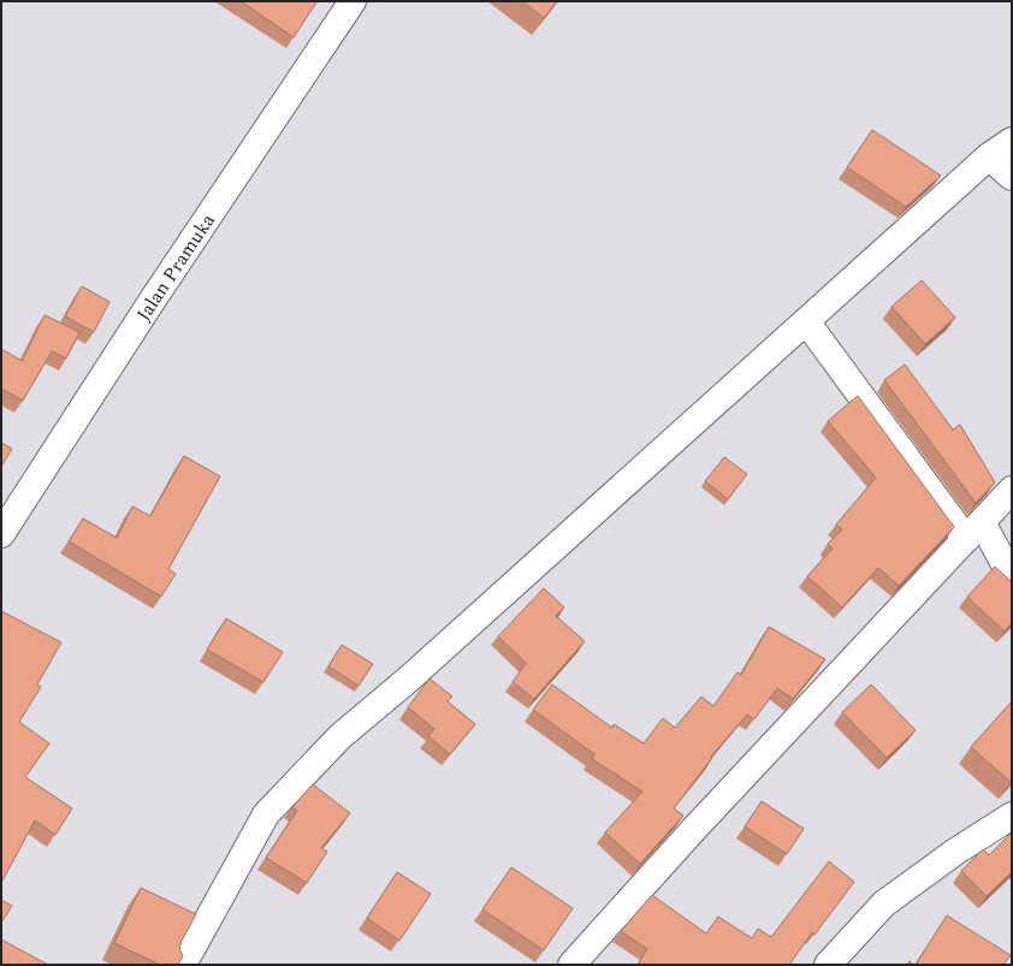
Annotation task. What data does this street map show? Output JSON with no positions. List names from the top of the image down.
{
  "streets": {
    "street": ["Jalan Pramuka"]
  }
}
